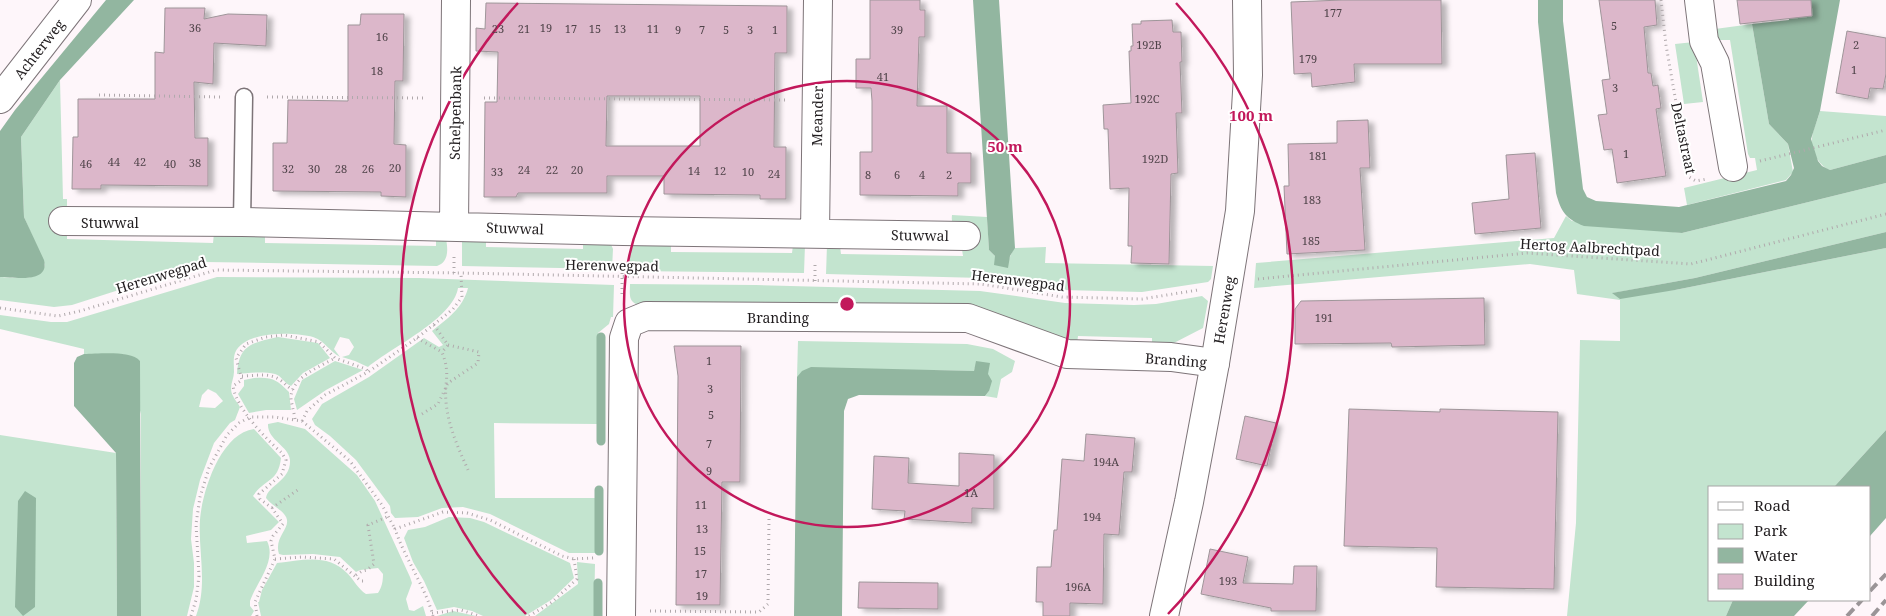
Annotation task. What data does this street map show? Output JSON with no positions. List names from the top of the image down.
{
  "streets": {
    "street": [
      "Achterweg",
      "Schelpenbank",
      "Meander",
      "Stuwwal",
      "Herenweg",
      "Branding"
    ],
    "path": ["Deltastraat", "Hertog Aalbrechtpad", "Herenwegpad"]
  },
  "crossings": [
    ["Schelpenbank", "Stuwwal"],
    ["Meander", "Stuwwal"],
    ["Hertog Aalbrechtpad", "Herenwegpad"],
    ["Hertog Aalbrechtpad", "Herenweg"],
    ["Herenwegpad", "Herenweg"],
    ["Herenweg", "Branding"]
  ],
  "house_numbers": [
    "177",
    "5",
    "36",
    "19",
    "23",
    "21",
    "17",
    "15",
    "13",
    "11",
    "9",
    "7",
    "5",
    "3",
    "1",
    "39",
    "16",
    "192B",
    "2",
    "179",
    "1",
    "18",
    "41",
    "3",
    "192C",
    "1",
    "181",
    "192D",
    "44",
    "42",
    "38",
    "46",
    "40",
    "20",
    "32",
    "30",
    "28",
    "26",
    "24",
    "22",
    "20",
    "14",
    "12",
    "33",
    "10",
    "24",
    "8",
    "6",
    "4",
    "2",
    "183",
    "185",
    "191",
    "1",
    "3",
    "5",
    "7",
    "194A",
    "9",
    "1A",
    "11",
    "194",
    "13",
    "15",
    "17",
    "193",
    "196A",
    "19"
  ],
  "legend": [
    "Road",
    "Park",
    "Water",
    "Building"
  ],
  "rings": ["100 m", "50 m"]
}
